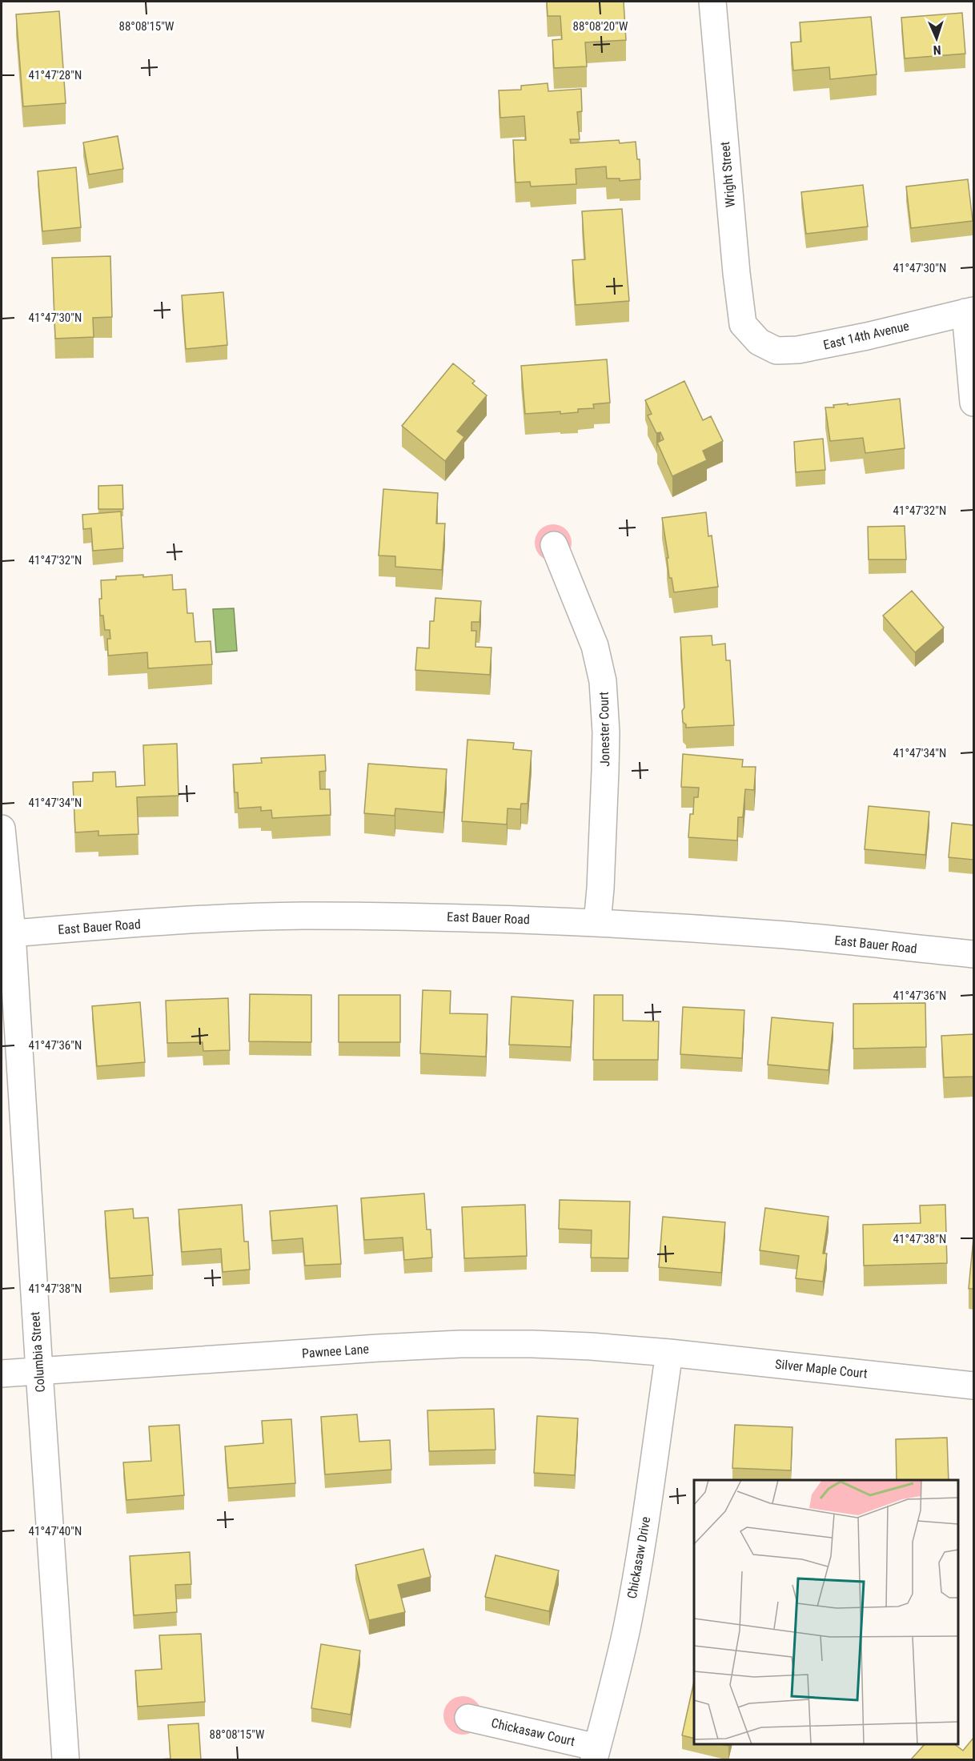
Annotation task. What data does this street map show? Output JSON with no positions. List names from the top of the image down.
{
  "streets": {
    "street": [
      "Wright Street",
      "East 14th Avenue",
      "Jonester Court",
      "East Bauer Road",
      "Pawnee Lane",
      "Columbia Street",
      "Silver Maple Court",
      "Chickasaw Drive",
      "Chickasaw Court"
    ]
  },
  "crossings": [
    ["Wright Street", "East 14th Avenue"],
    ["Jonester Court", "East Bauer Road"],
    ["East Bauer Road", "Columbia Street"],
    ["Pawnee Lane", "Columbia Street"],
    ["Pawnee Lane", "Silver Maple Court"],
    ["Pawnee Lane", "Chickasaw Drive"],
    ["Silver Maple Court", "Chickasaw Drive"],
    ["Chickasaw Drive", "Chickasaw Court"]
  ],
  "north": "bottom",
  "coordinates": [
    "88°08'15\"W",
    "88°08'20\"W",
    "41°47'28\"N",
    "41°47'30\"N",
    "41°47'32\"N",
    "41°47'34\"N",
    "41°47'36\"N",
    "41°47'38\"N",
    "41°47'40\"N"
  ]
}
